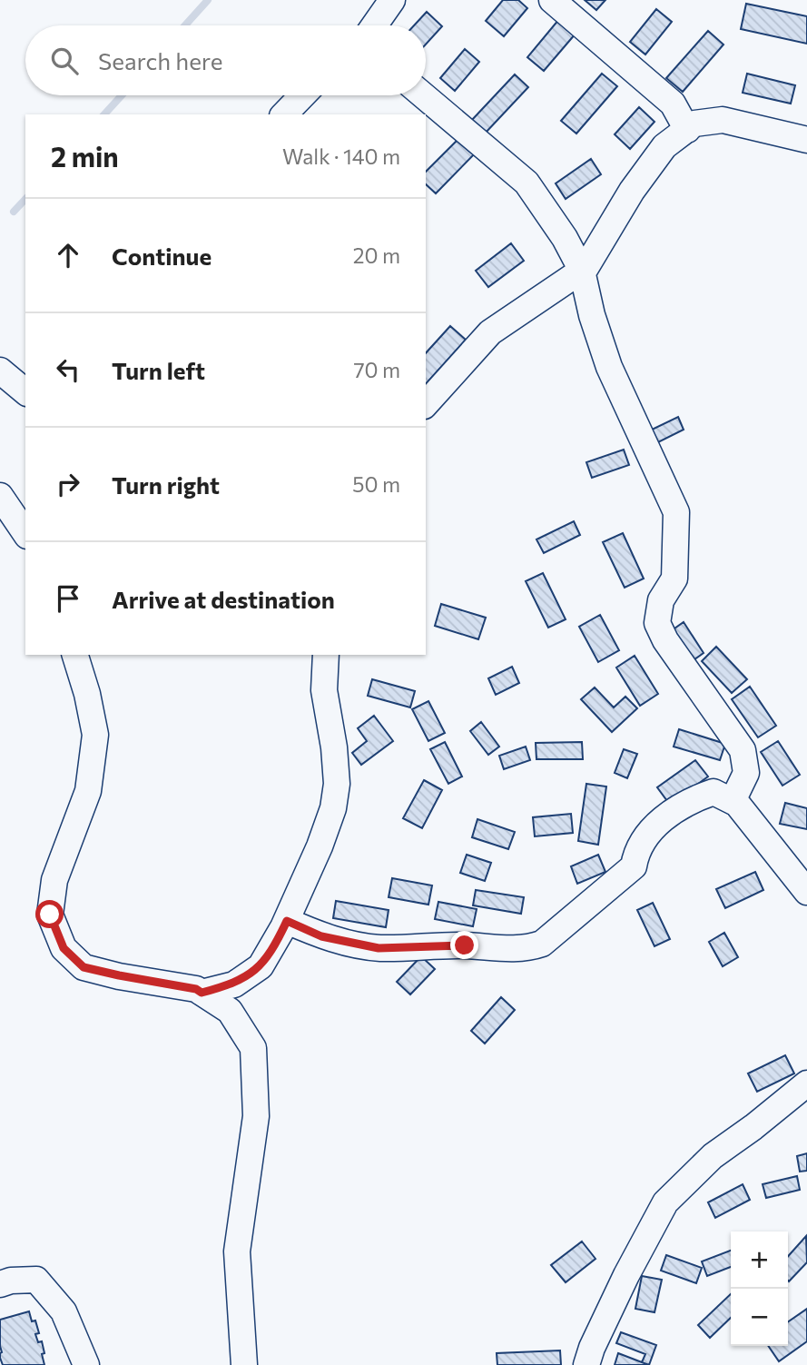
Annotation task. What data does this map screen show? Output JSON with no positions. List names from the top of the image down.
{
  "page": {
    "search": "Search here",
    "heading": ["2 min", "Walk · 140 m"],
    "list": [
      ["Continue", "20 m"],
      ["Turn left", "70 m"],
      ["Turn right", "50 m"],
      "Arrive at destination"
    ],
    "map_buttons": ["+", "−"]
  }
}
